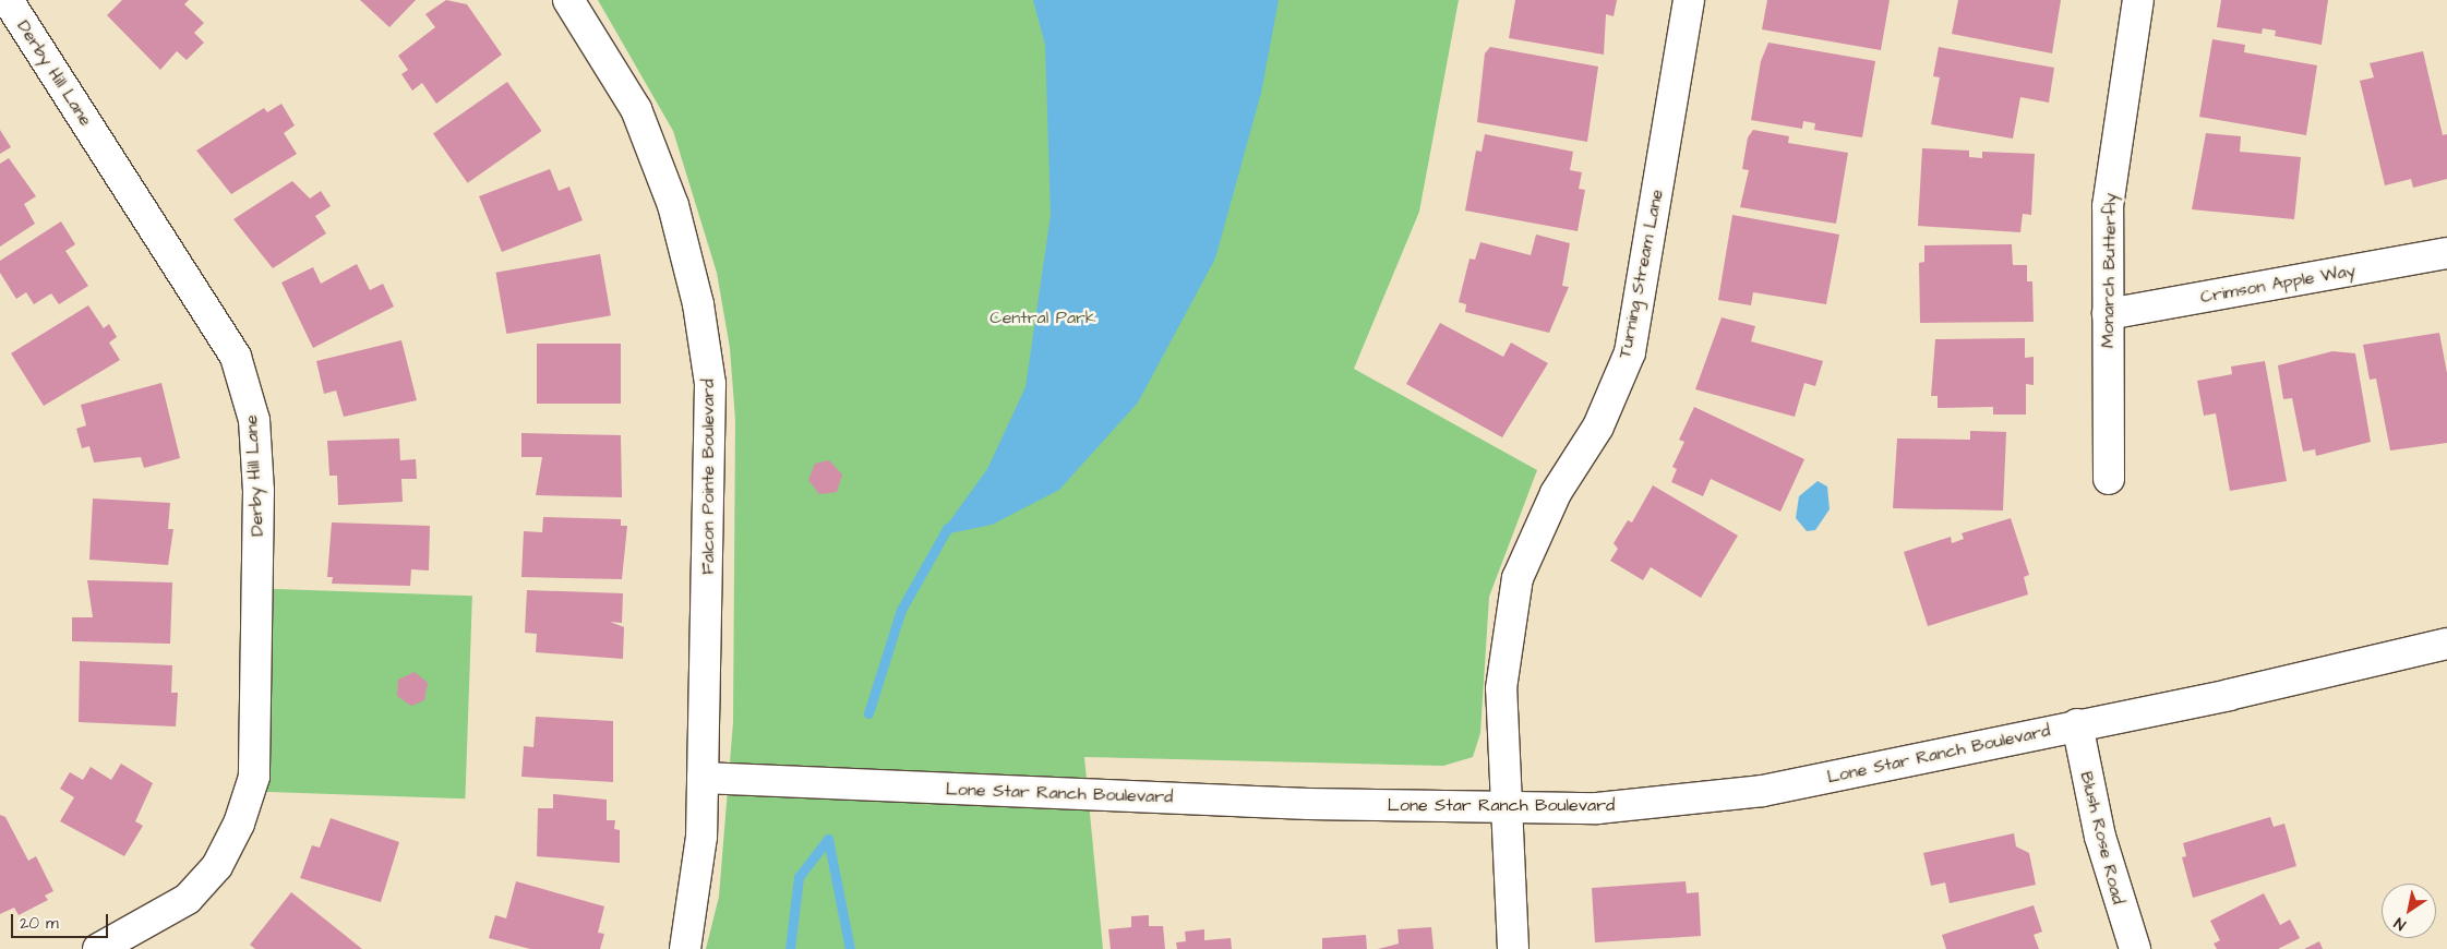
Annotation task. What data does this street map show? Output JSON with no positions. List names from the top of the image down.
{
  "streets": {
    "street": [
      "Derby Hill Lane",
      "Monarch Butterfly",
      "Turning Stream Lane",
      "Crimson Apple Way",
      "Falcon Pointe Boulevard",
      "Lone Star Ranch Boulevard",
      "Blush Rose Road"
    ]
  },
  "crossings": [
    ["Monarch Butterfly", "Crimson Apple Way"],
    ["Turning Stream Lane", "Lone Star Ranch Boulevard"],
    ["Falcon Pointe Boulevard", "Lone Star Ranch Boulevard"],
    ["Lone Star Ranch Boulevard", "Blush Rose Road"]
  ],
  "parks": ["Central Park"],
  "scale_bar": "20 m",
  "north": "bottom left"
}
